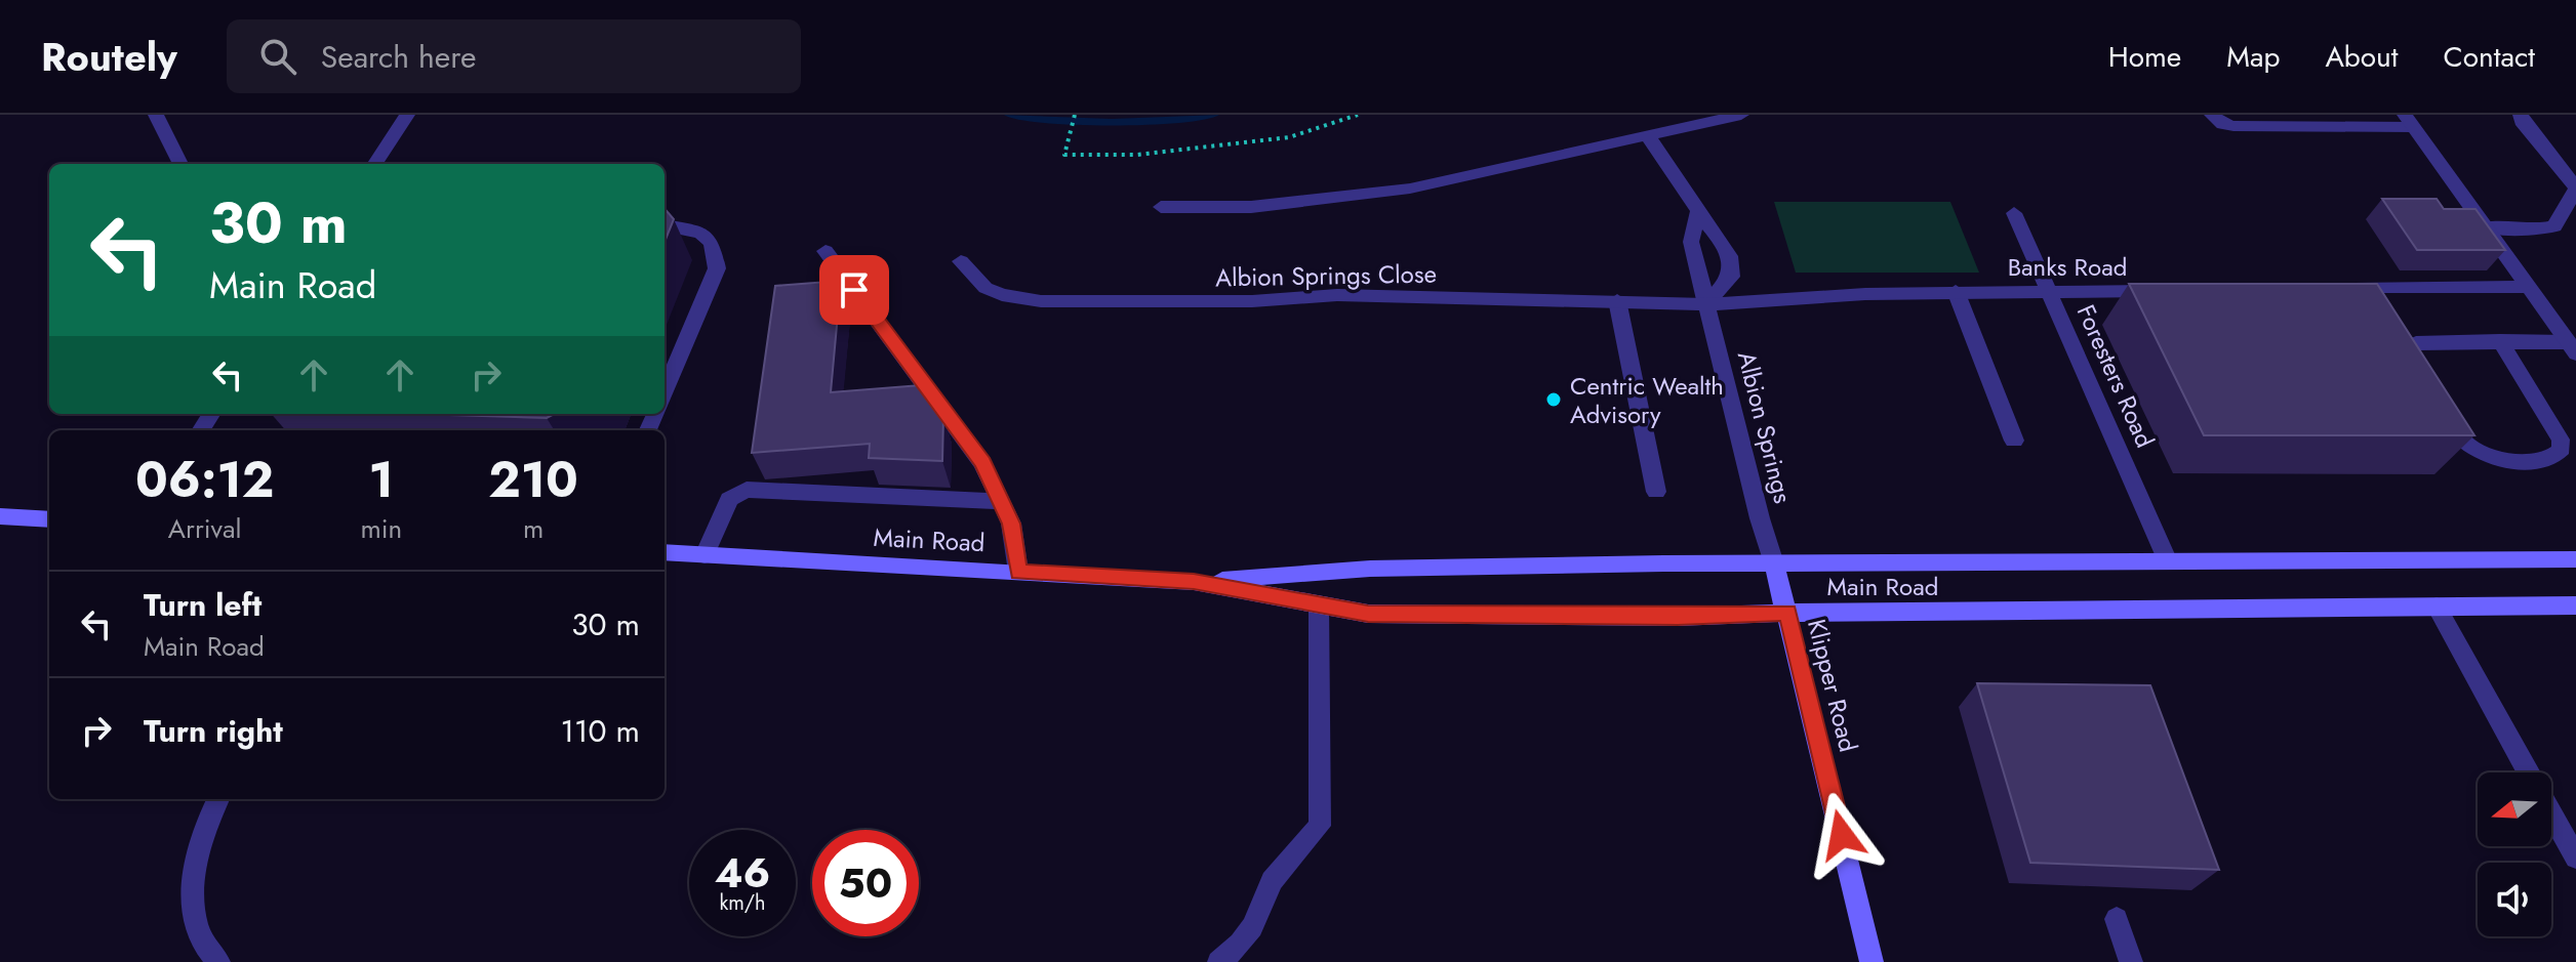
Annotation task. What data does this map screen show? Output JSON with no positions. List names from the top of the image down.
{
  "streets": {
    "main road": ["Main Road", "Klipper Road"],
    "street": [
      "Banks Road",
      "Albion Springs Close",
      "Foresters Road",
      "Albion Springs"
    ]
  },
  "crossings": [
    ["Banks Road", "Albion Springs Close"],
    ["Banks Road", "Foresters Road"],
    ["Banks Road", "Albion Springs"],
    ["Albion Springs Close", "Albion Springs"],
    ["Foresters Road", "Main Road"],
    ["Albion Springs", "Main Road"],
    ["Albion Springs", "Klipper Road"],
    ["Main Road", "Klipper Road"]
  ],
  "places": ["Centric Wealth Advisory"],
  "north": "left",
  "page": {
    "header": "Routely",
    "search": "Search here",
    "nav": [
      "Home",
      "Map",
      "About",
      "Contact"
    ],
    "turn": ["30 m", "Main Road"],
    "eta": [
      "06:12",
      "Arrival",
      "1",
      "min",
      "210",
      "m"
    ],
    "list": [
      {
        "name": "Turn left",
        "note": "Main Road",
        "value": "30 m"
      },
      {
        "name": "Turn right",
        "value": "110 m"
      }
    ],
    "speed": "46 km/h",
    "limit": "50"
  }
}
